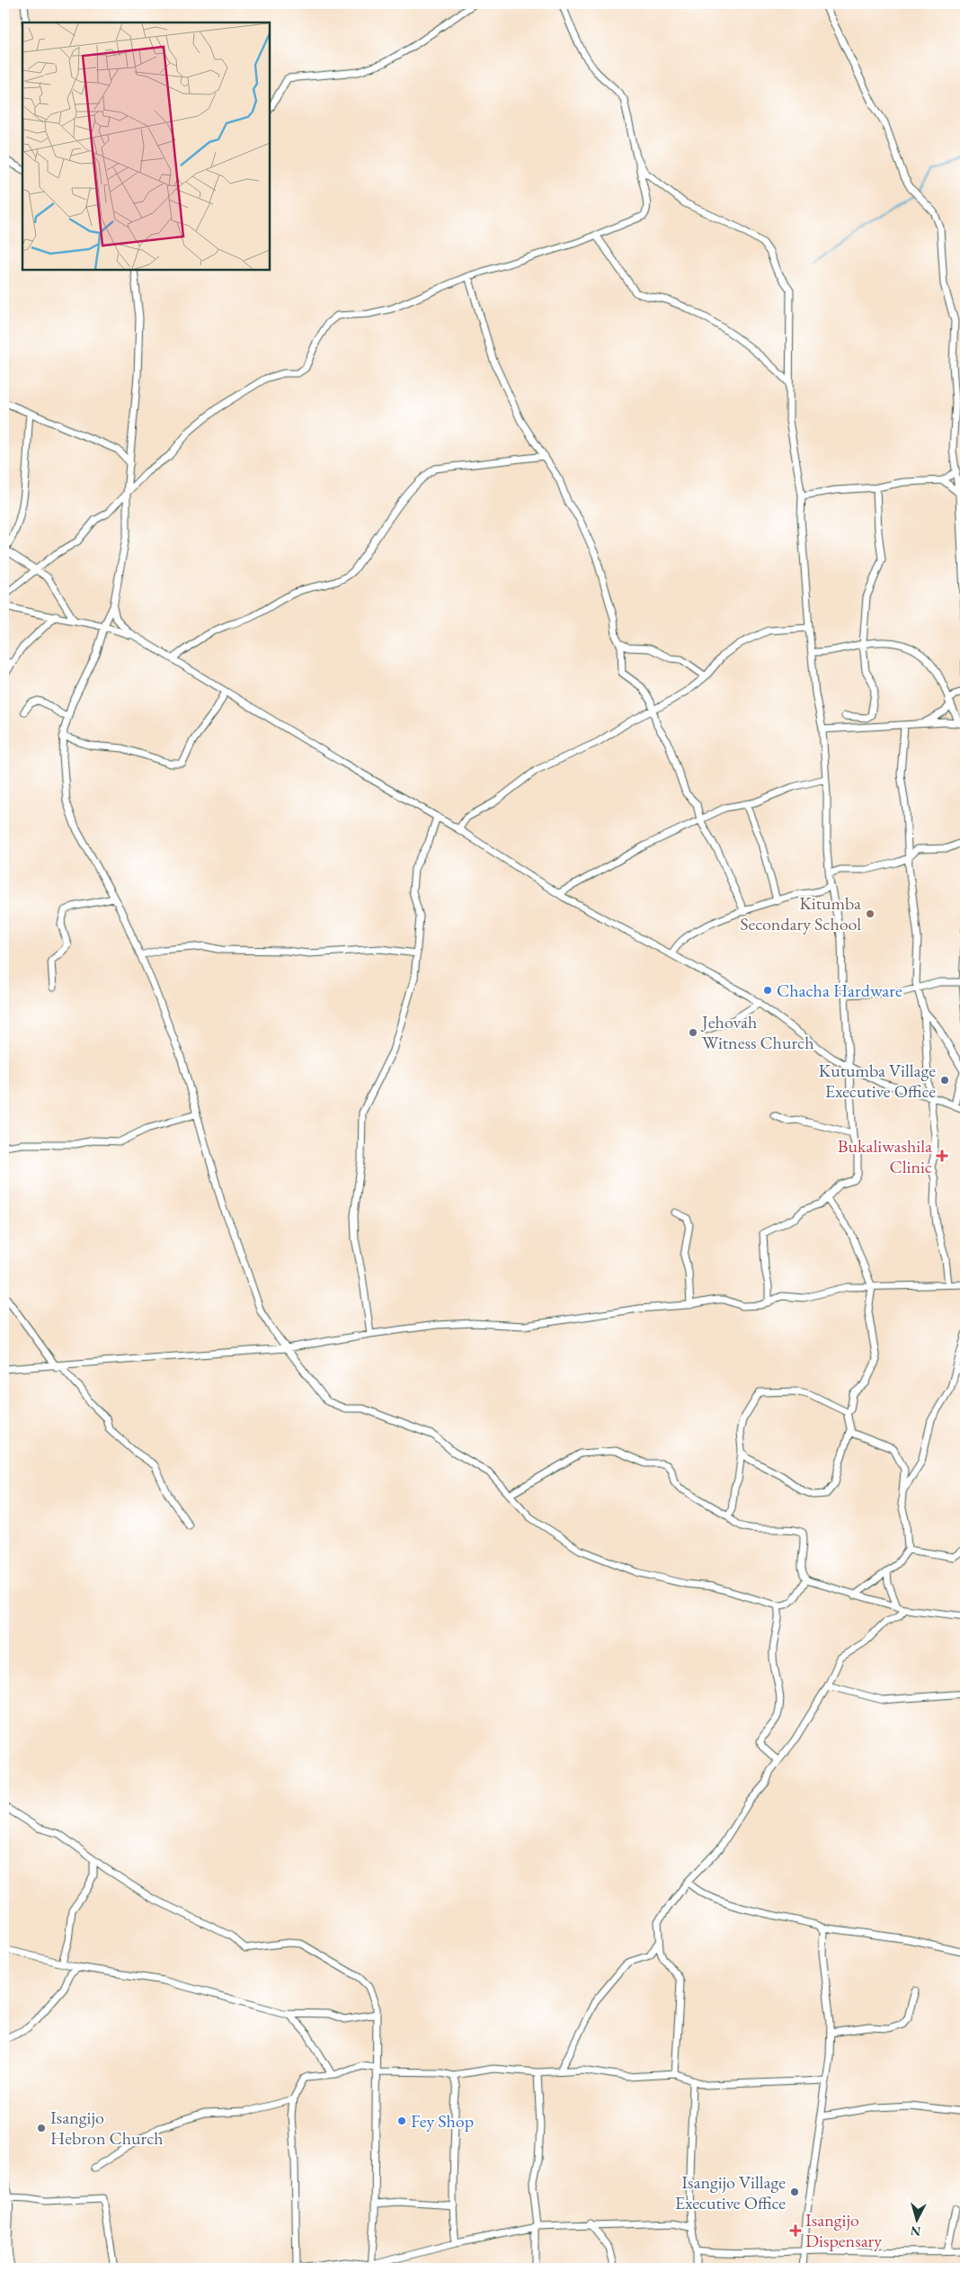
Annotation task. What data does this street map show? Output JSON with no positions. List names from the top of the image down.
{
  "places": {
    "other": [
      "Kitumba Secondary School",
      "Chacha Hardware",
      "Jehovah Witness Church",
      "Kutumba Village Executive Office",
      "Fey Shop",
      "Isangijo Hebron Church",
      "Isangijo Village Executive Office"
    ],
    "health": ["Bukaliwashila Clinic", "Isangijo Dispensary"]
  },
  "north": "bottom"
}
